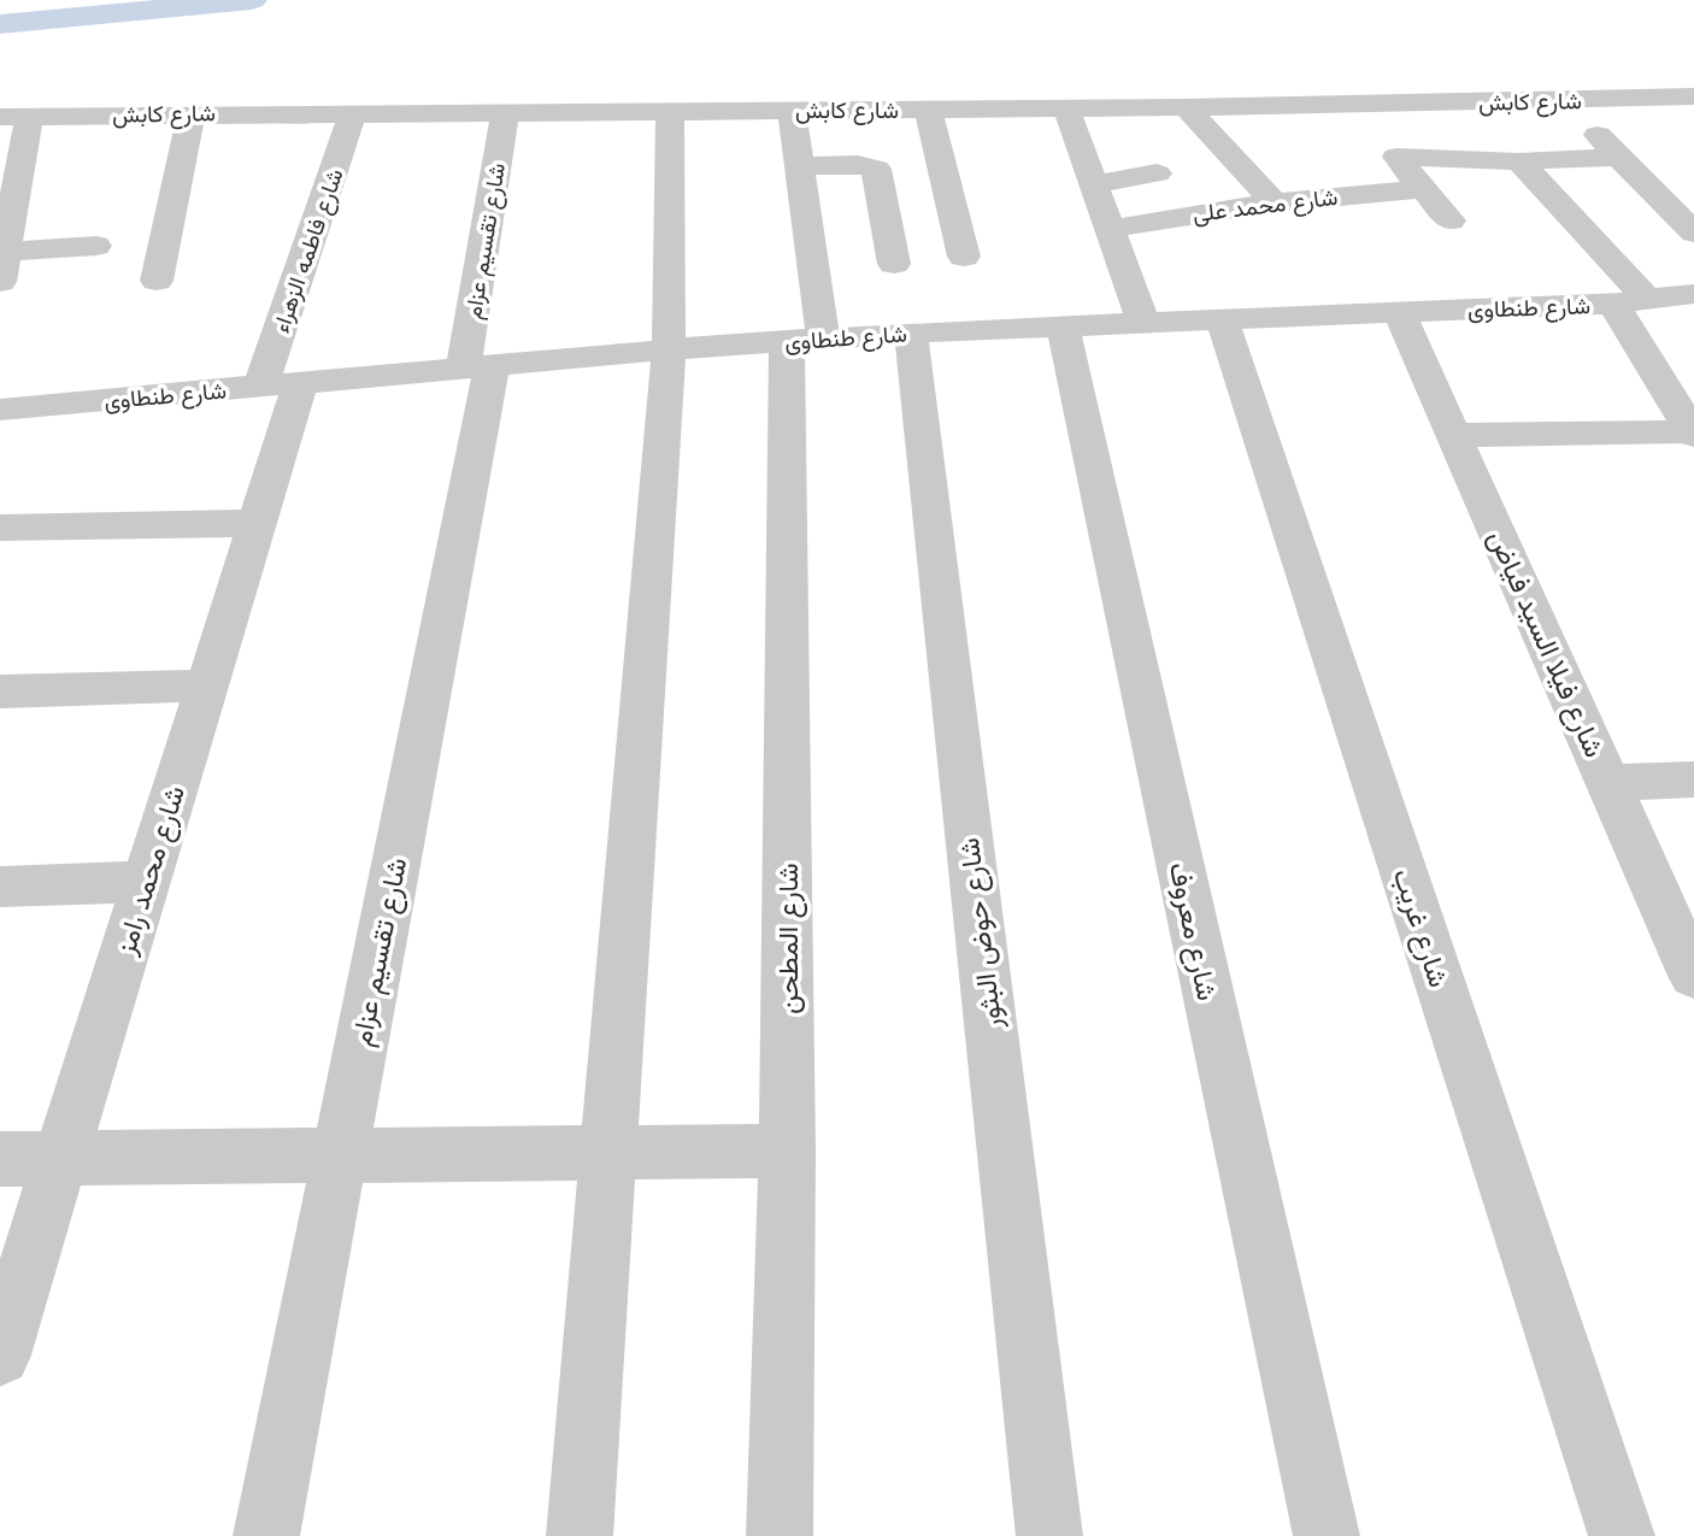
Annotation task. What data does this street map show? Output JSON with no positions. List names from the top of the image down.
{
  "streets": {
    "street": [
      "شارع كابش",
      "شارع محمد على",
      "شارع تقسيم عزام",
      "شارع فاطمه الزهراء",
      "شارع طنطاوى",
      "شارع فيلا السيد فياض",
      "شارع محمد رامز",
      "شارع غريب",
      "شارع معروف",
      "شارع حوض البثور",
      "شارع المطحن"
    ]
  },
  "crossings": [
    ["شارع كابش", "شارع تقسيم عزام"],
    ["شارع كابش", "شارع فاطمه الزهراء"],
    ["شارع كابش", "شارع المطحن"],
    ["شارع تقسيم عزام", "شارع طنطاوى"],
    ["شارع فاطمه الزهراء", "شارع طنطاوى"],
    ["شارع فاطمه الزهراء", "شارع محمد رامز"],
    ["شارع طنطاوى", "شارع فيلا السيد فياض"],
    ["شارع طنطاوى", "شارع محمد رامز"],
    ["شارع طنطاوى", "شارع غريب"],
    ["شارع طنطاوى", "شارع معروف"],
    ["شارع طنطاوى", "شارع حوض البثور"],
    ["شارع طنطاوى", "شارع المطحن"]
  ]
}
